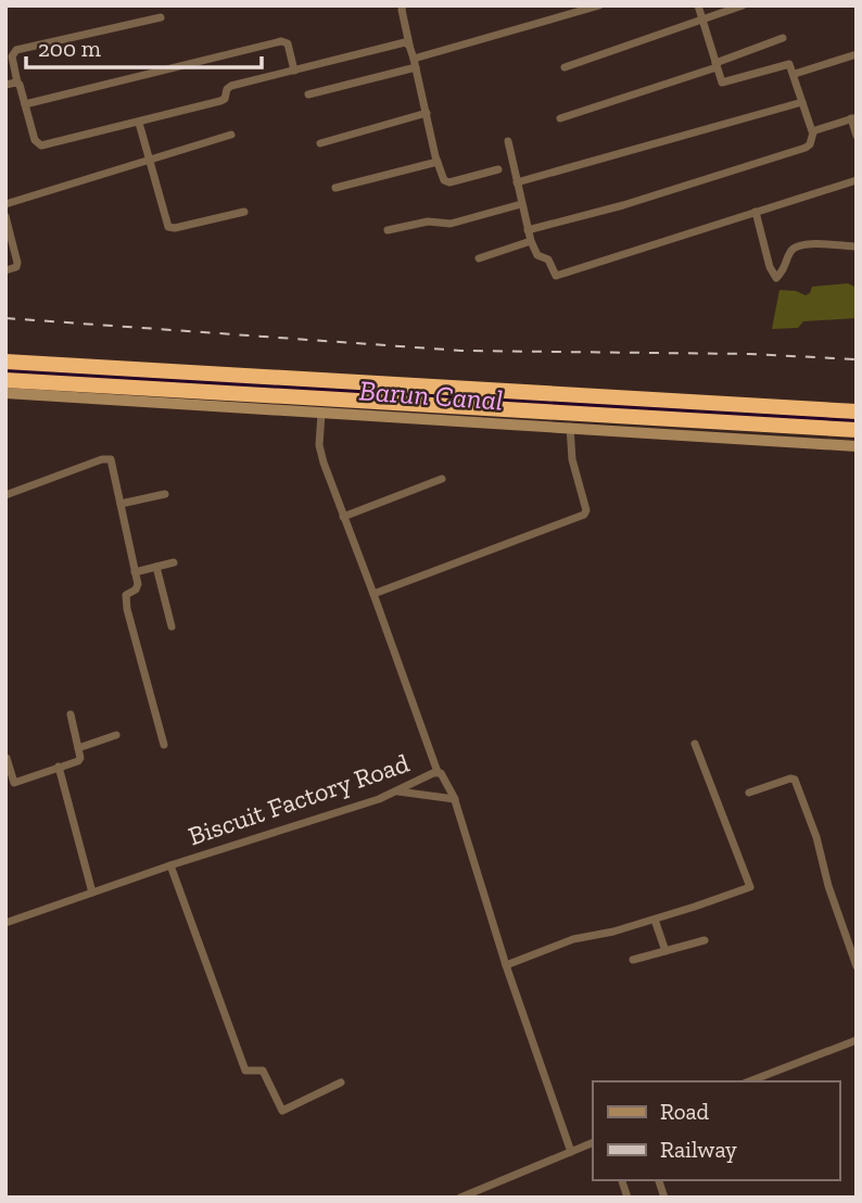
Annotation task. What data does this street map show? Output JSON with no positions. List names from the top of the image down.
{
  "streets": {
    "street": ["Biscuit Factory Road"]
  },
  "water": ["Barun Canal"],
  "legend": ["Road", "Railway"],
  "scale_bar": "200 m"
}
